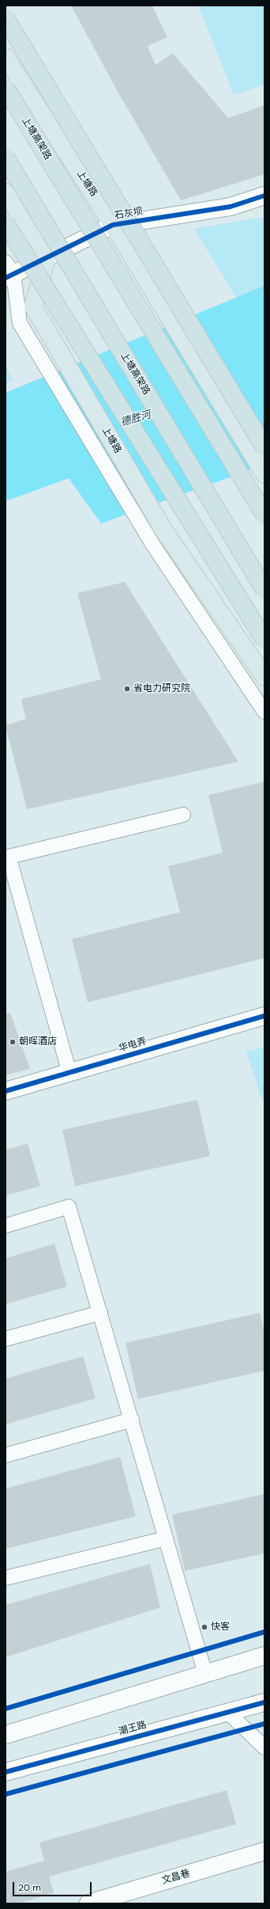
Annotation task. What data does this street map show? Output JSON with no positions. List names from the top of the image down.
{
  "streets": {
    "highway": ["上塘高架路"],
    "main road": ["上塘路"],
    "street": [
      "石灰坝",
      "华电弄",
      "潮王路",
      "文昌巷"
    ]
  },
  "crossings": [
    ["上塘路", "石灰坝"]
  ],
  "water": ["德胜河"],
  "places": ["省电力研究院", "朝晖酒店", "快客"],
  "scale_bar": "20 m"
}
